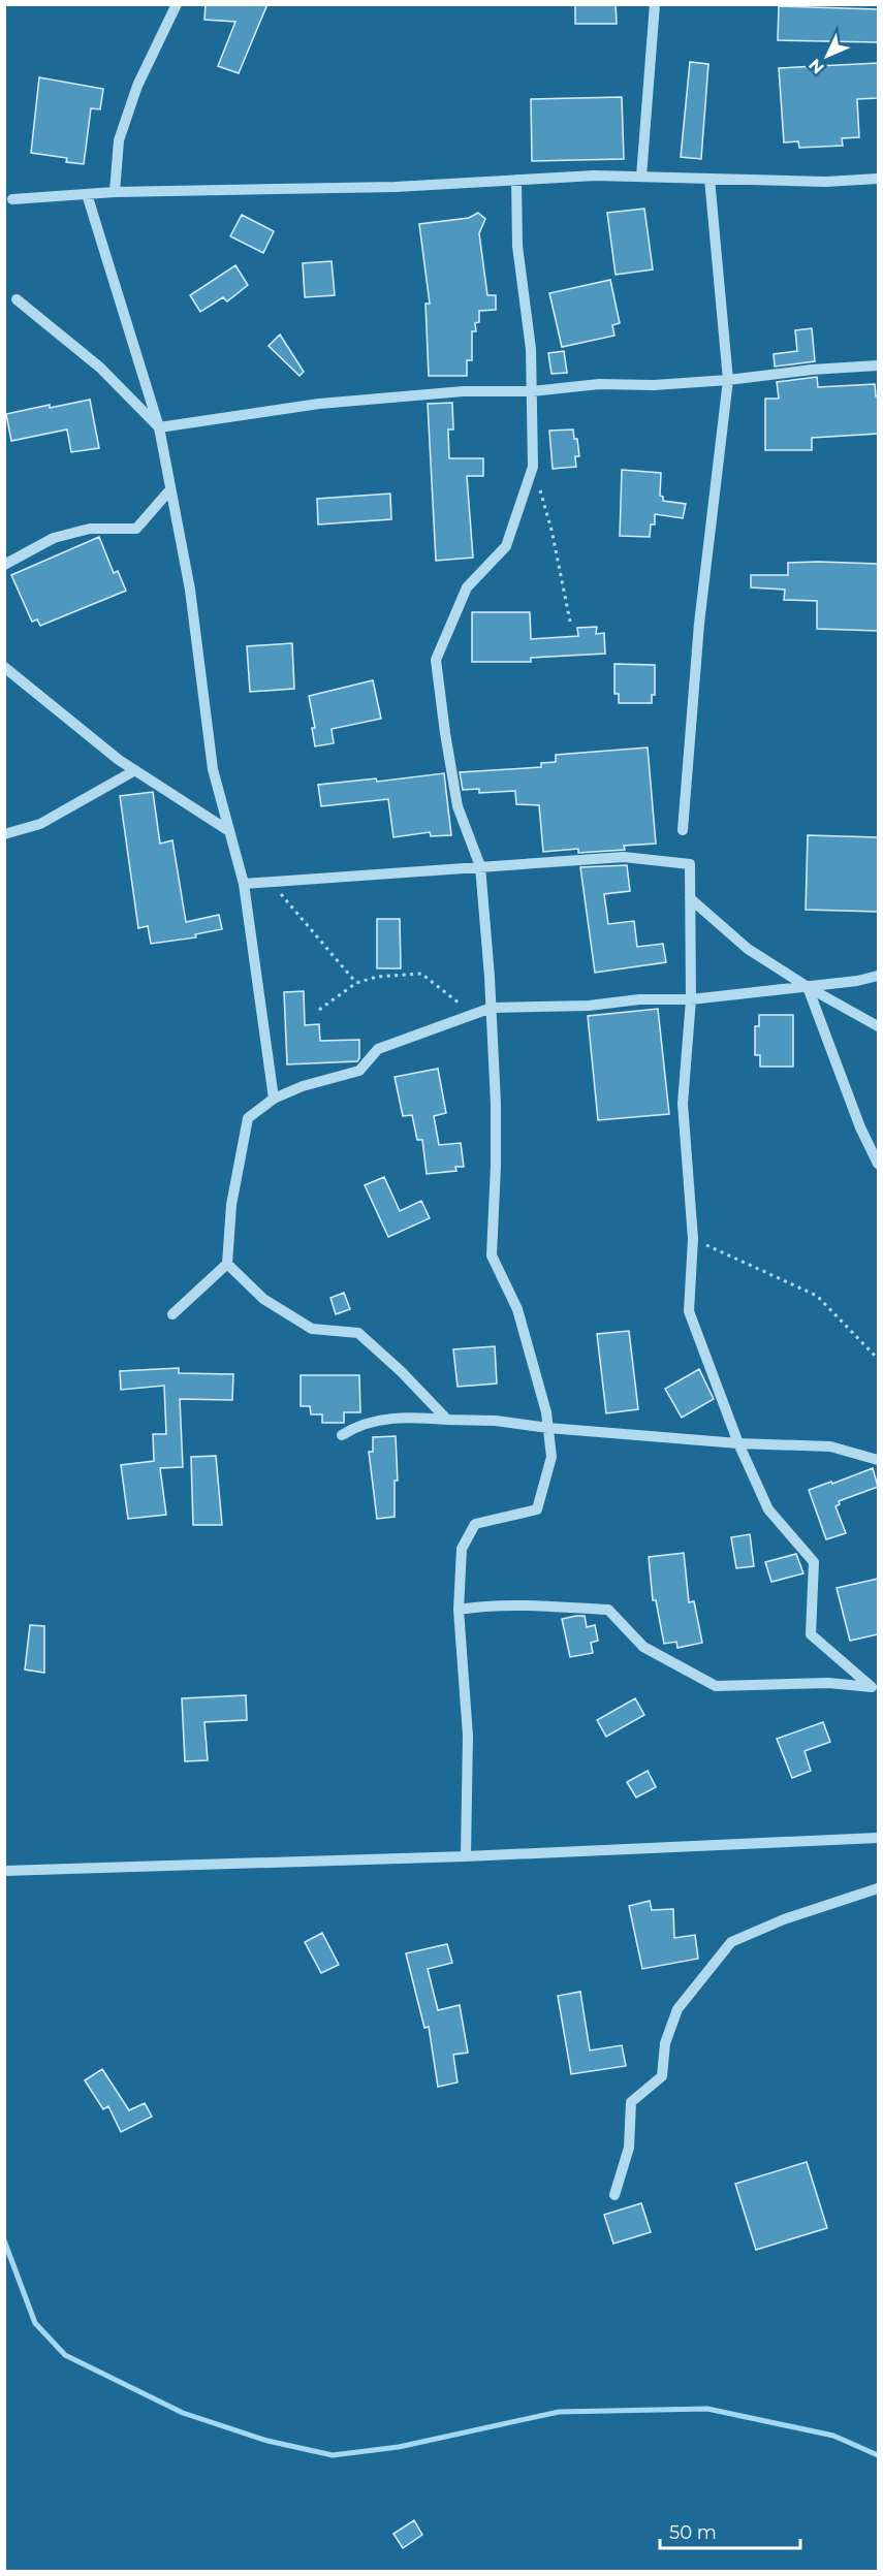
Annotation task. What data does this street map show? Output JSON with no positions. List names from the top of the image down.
{
  "scale_bar": "50 m",
  "north": "bottom left"
}
